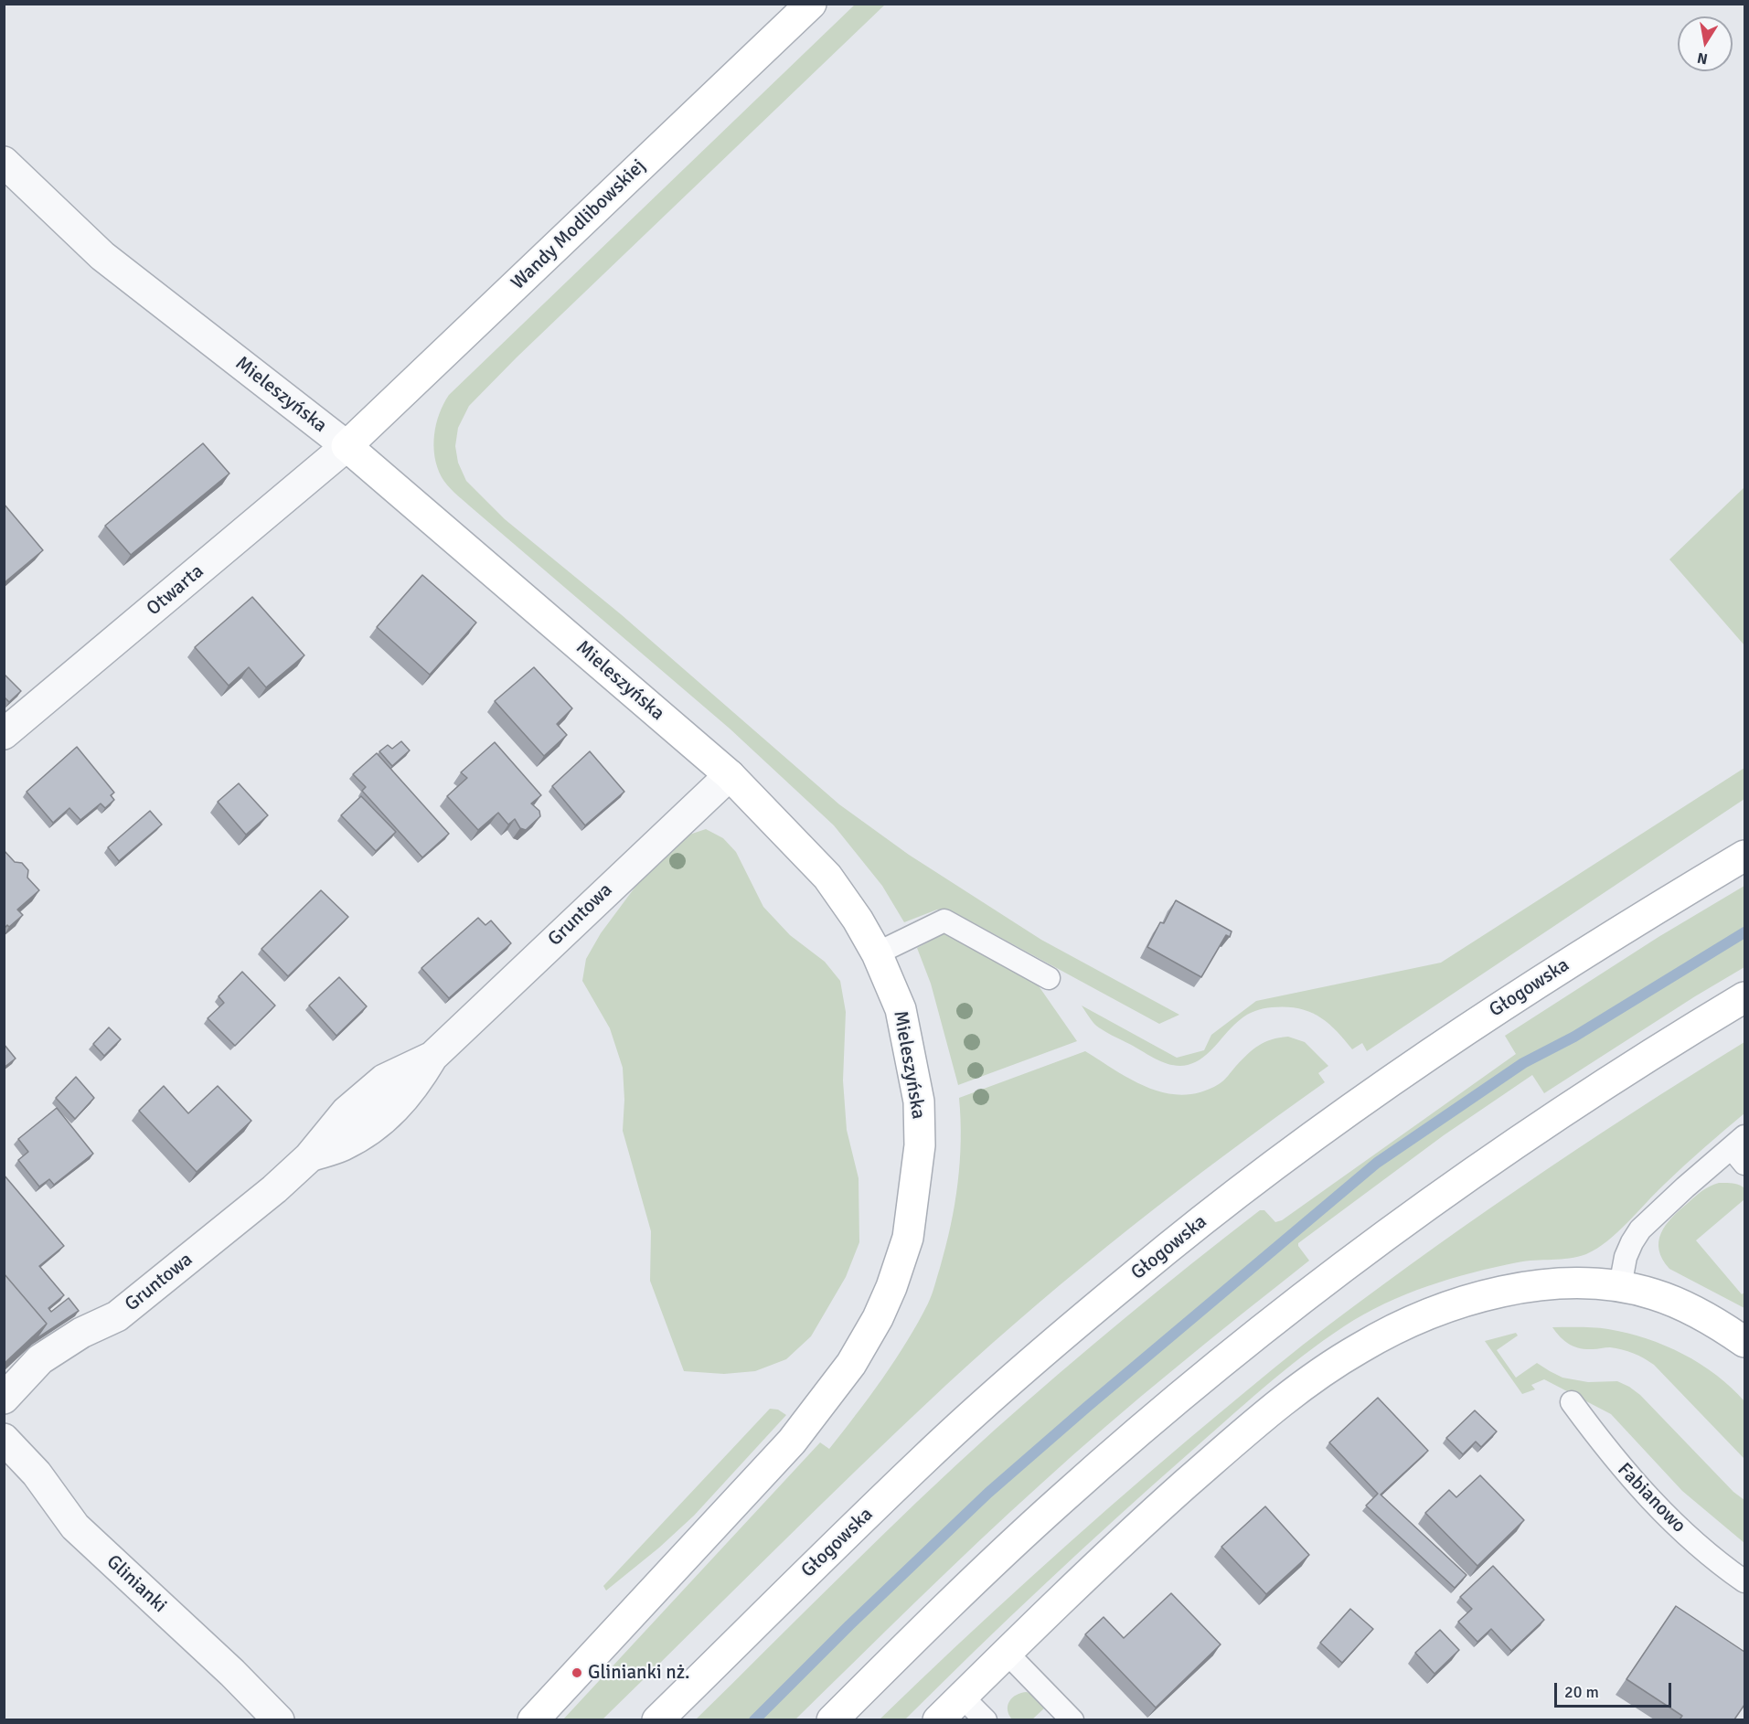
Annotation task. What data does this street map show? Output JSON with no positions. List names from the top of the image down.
{
  "streets": {
    "street": [
      "Wandy Modlibowskiej",
      "Mieleszyńska",
      "Otwarta",
      "Gruntowa",
      "Głogowska",
      "Glinianki"
    ],
    "lane": ["Fabianowo"]
  },
  "crossings": [
    ["Wandy Modlibowskiej", "Mieleszyńska"],
    ["Wandy Modlibowskiej", "Otwarta"],
    ["Mieleszyńska", "Otwarta"],
    ["Mieleszyńska", "Gruntowa"]
  ],
  "places": ["Glinianki nż."],
  "scale_bar": "20 m",
  "north": "bottom"
}
